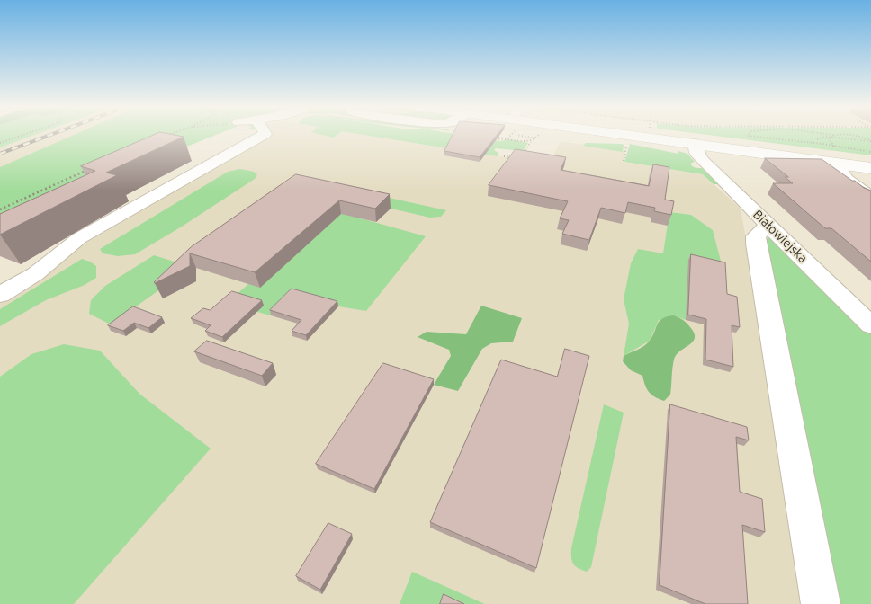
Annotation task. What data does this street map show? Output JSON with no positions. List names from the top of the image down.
{
  "streets": {
    "street": ["Białowiejska"]
  }
}
